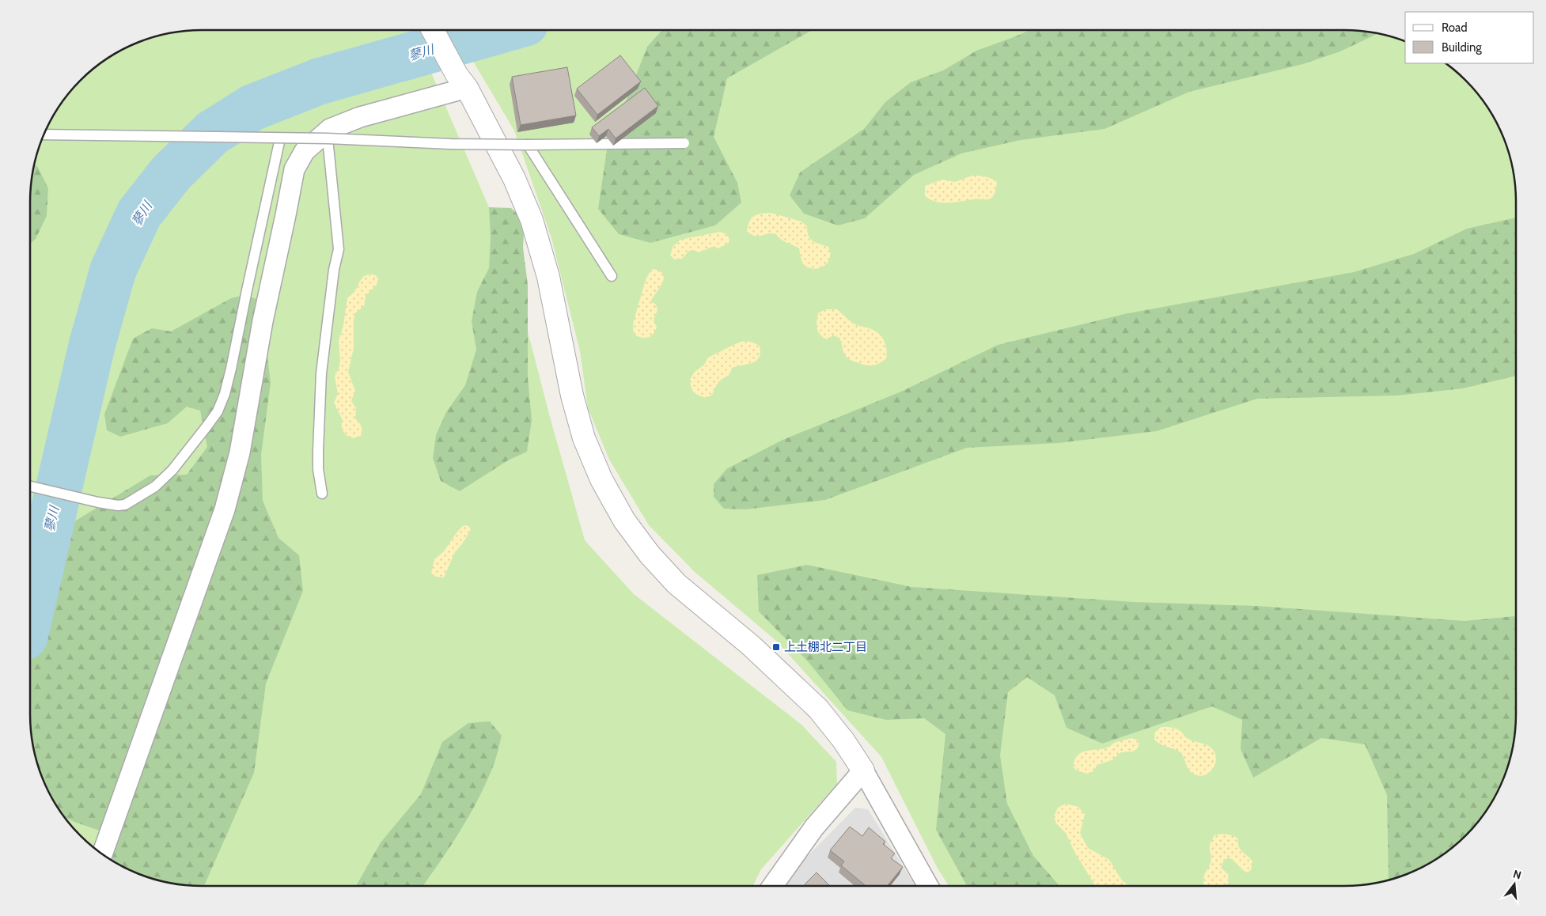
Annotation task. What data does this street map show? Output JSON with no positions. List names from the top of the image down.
{
  "water": ["蓼川"],
  "places": {
    "transit": ["上土棚北二丁目"]
  },
  "legend": ["Road", "Building"],
  "north": "top"
}
